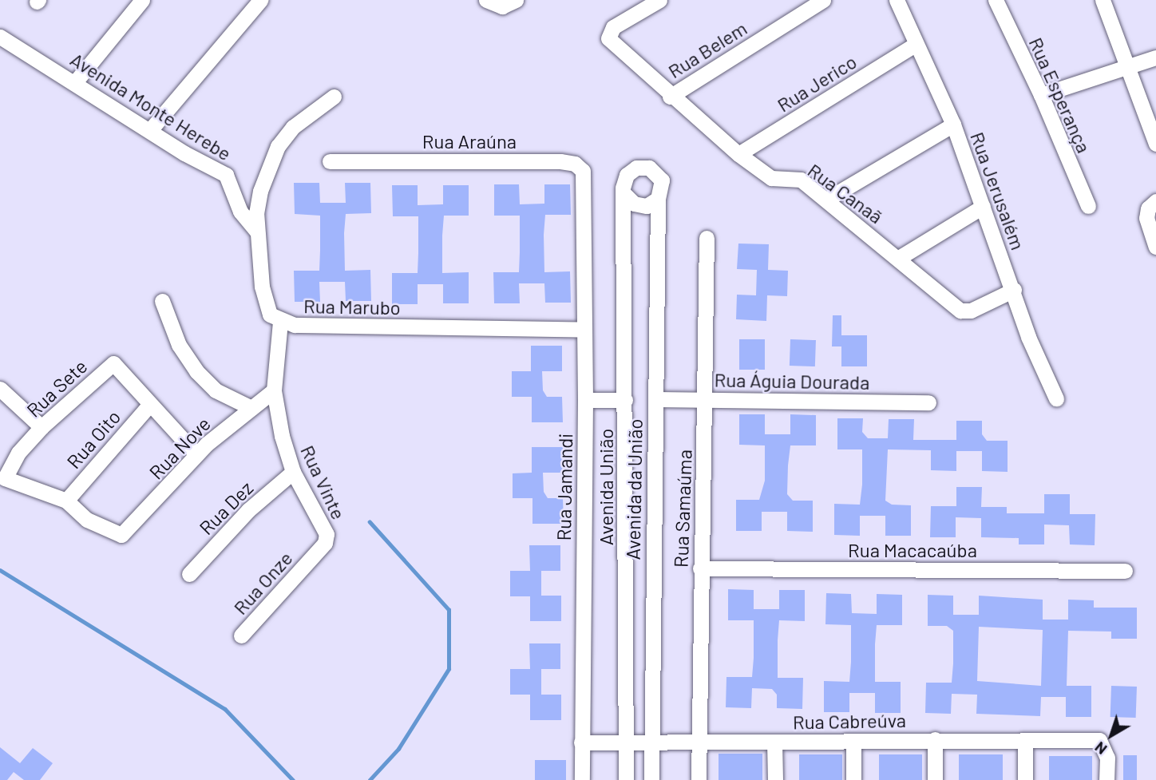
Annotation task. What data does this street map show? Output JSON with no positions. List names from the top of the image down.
{
  "streets": {
    "street": [
      "Rua Belem",
      "Rua Jerico",
      "Rua Esperança",
      "Avenida Monte Herebe",
      "Rua Araúna",
      "Rua Jerusalém",
      "Rua Canaã",
      "Rua Marubo",
      "Rua Águia Dourada",
      "Rua Sete",
      "Rua Oito",
      "Rua Nove",
      "Rua Vinte",
      "Rua Jamandi",
      "Avenida União",
      "Avenida da União",
      "Rua Dez",
      "Rua Samaúma",
      "Rua Macacaúba",
      "Rua Onze",
      "Rua Cabreúva"
    ]
  },
  "crossings": [
    ["Rua Belem", "Rua Canaã"],
    ["Rua Jerico", "Rua Jerusalém"],
    ["Rua Jerico", "Rua Canaã"],
    ["Avenida Monte Herebe", "Rua Marubo"],
    ["Rua Araúna", "Rua Jamandi"],
    ["Rua Jerusalém", "Rua Canaã"],
    ["Rua Marubo", "Rua Vinte"],
    ["Rua Marubo", "Rua Jamandi"],
    ["Rua Águia Dourada", "Avenida da União"],
    ["Rua Águia Dourada", "Rua Samaúma"],
    ["Rua Sete", "Rua Oito"],
    ["Rua Sete", "Rua Nove"],
    ["Rua Oito", "Rua Nove"],
    ["Rua Nove", "Rua Vinte"],
    ["Rua Vinte", "Rua Dez"],
    ["Rua Vinte", "Rua Onze"],
    ["Rua Jamandi", "Avenida da União"],
    ["Rua Jamandi", "Rua Cabreúva"],
    ["Avenida União", "Avenida da União"],
    ["Avenida União", "Rua Cabreúva"],
    ["Avenida da União", "Rua Cabreúva"],
    ["Rua Samaúma", "Rua Macacaúba"],
    ["Rua Samaúma", "Rua Cabreúva"]
  ],
  "north": "bottom left"
}
